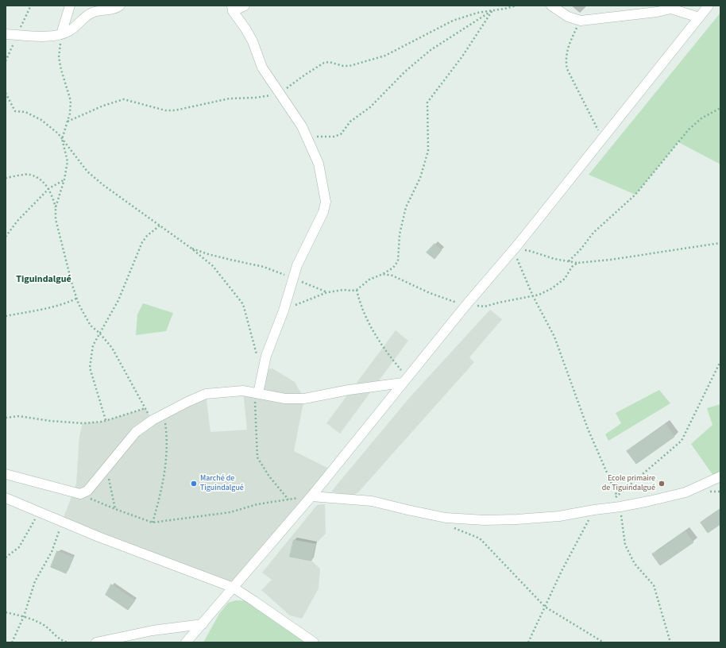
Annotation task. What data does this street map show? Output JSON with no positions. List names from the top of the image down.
{
  "districts": ["Tiguindalgué"],
  "places": ["Marché de Tiguindalgué", "Ecole primaire de Tiguindalgué"]
}
